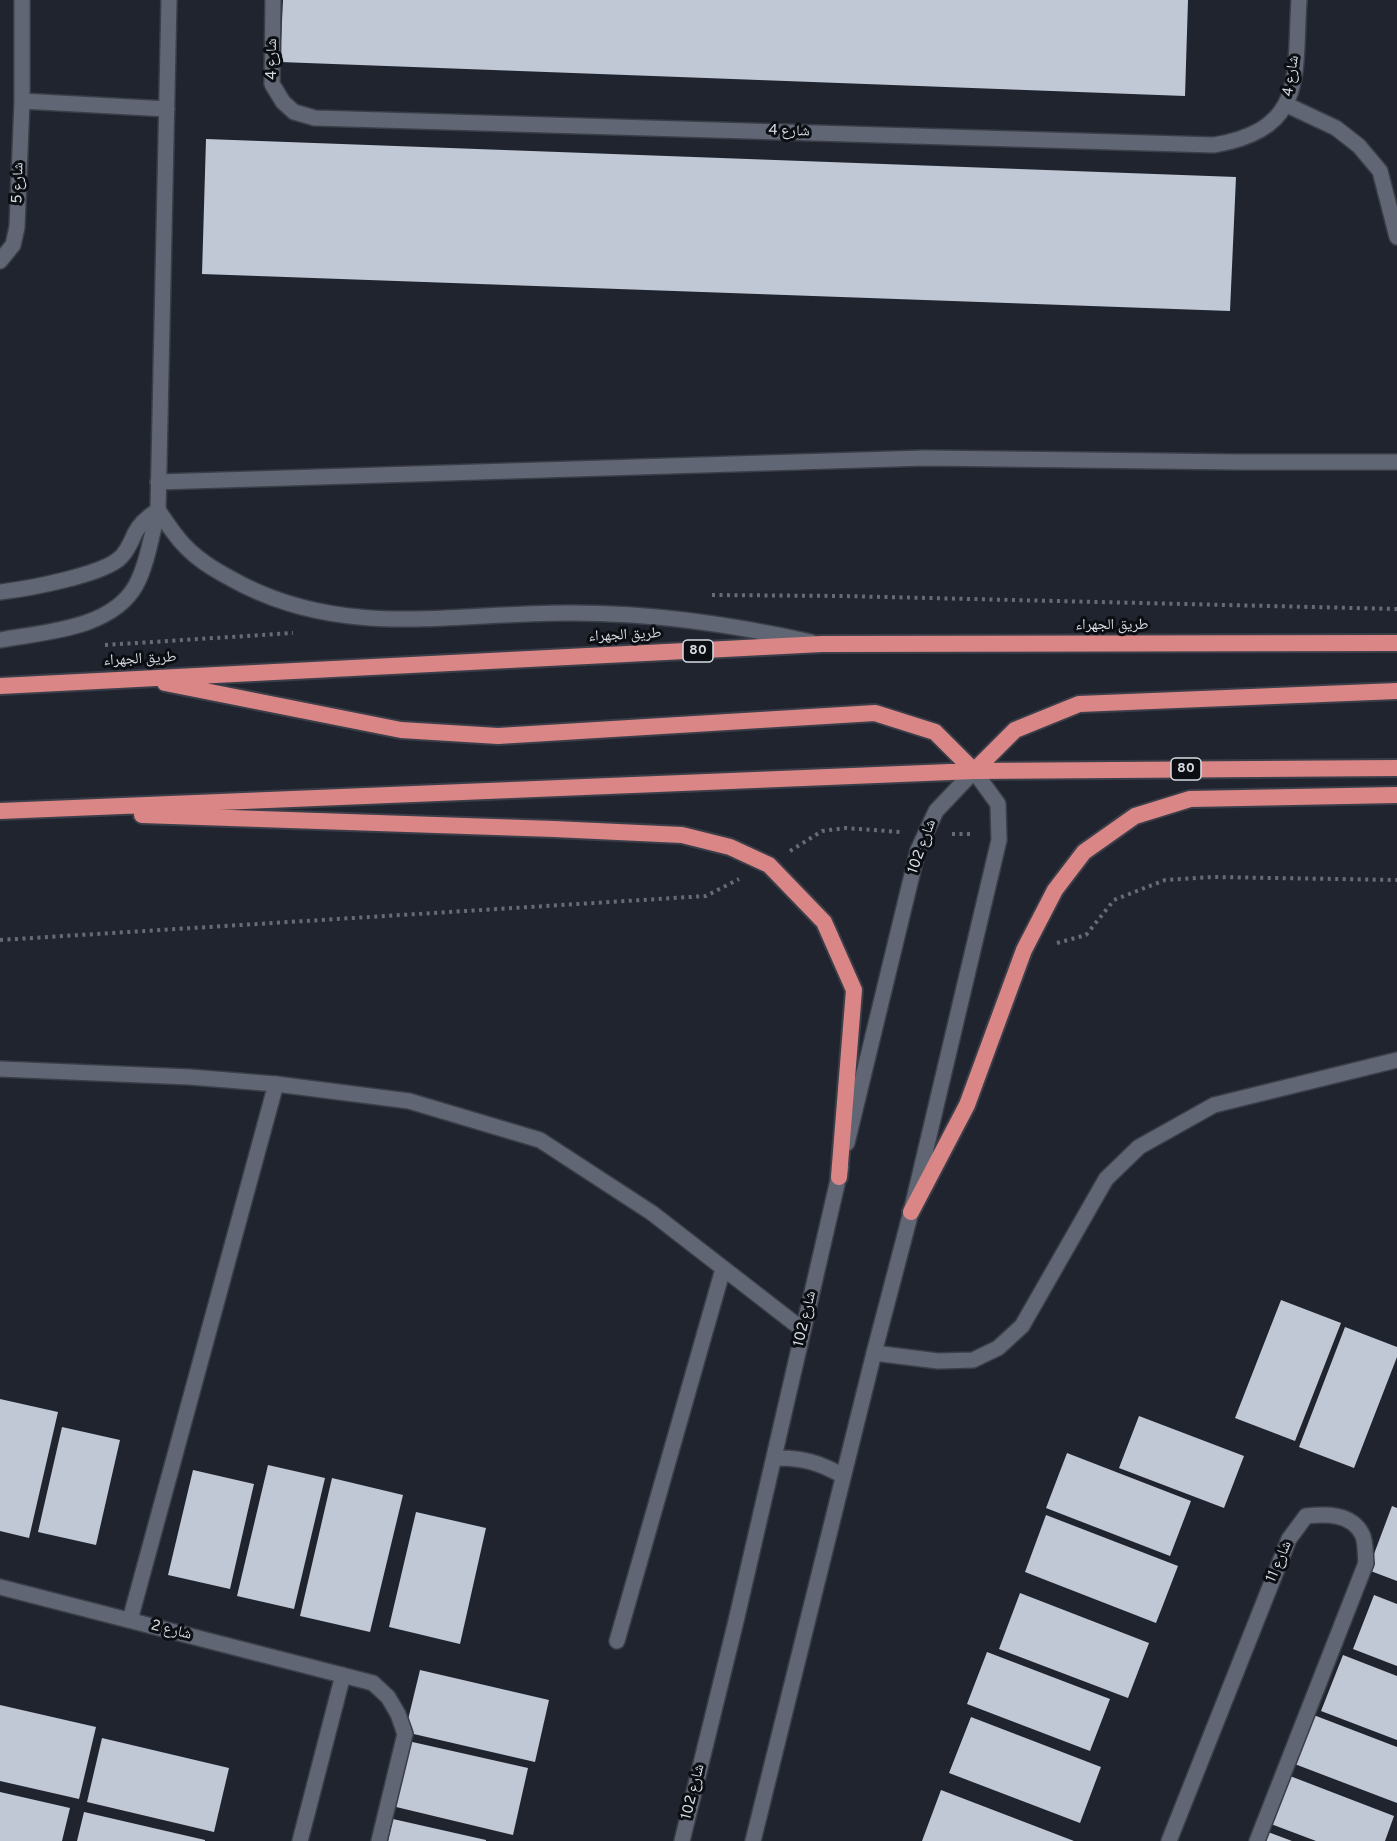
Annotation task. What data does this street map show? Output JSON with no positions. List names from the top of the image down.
{
  "streets": {
    "highway": ["طريق الجهراء", "80"],
    "street": [
      "شارع 4",
      "شارع 5",
      "شارع 102",
      "شارع 11",
      "شارع 2"
    ]
  },
  "crossings": [
    ["80", "شارع 102"]
  ]
}
